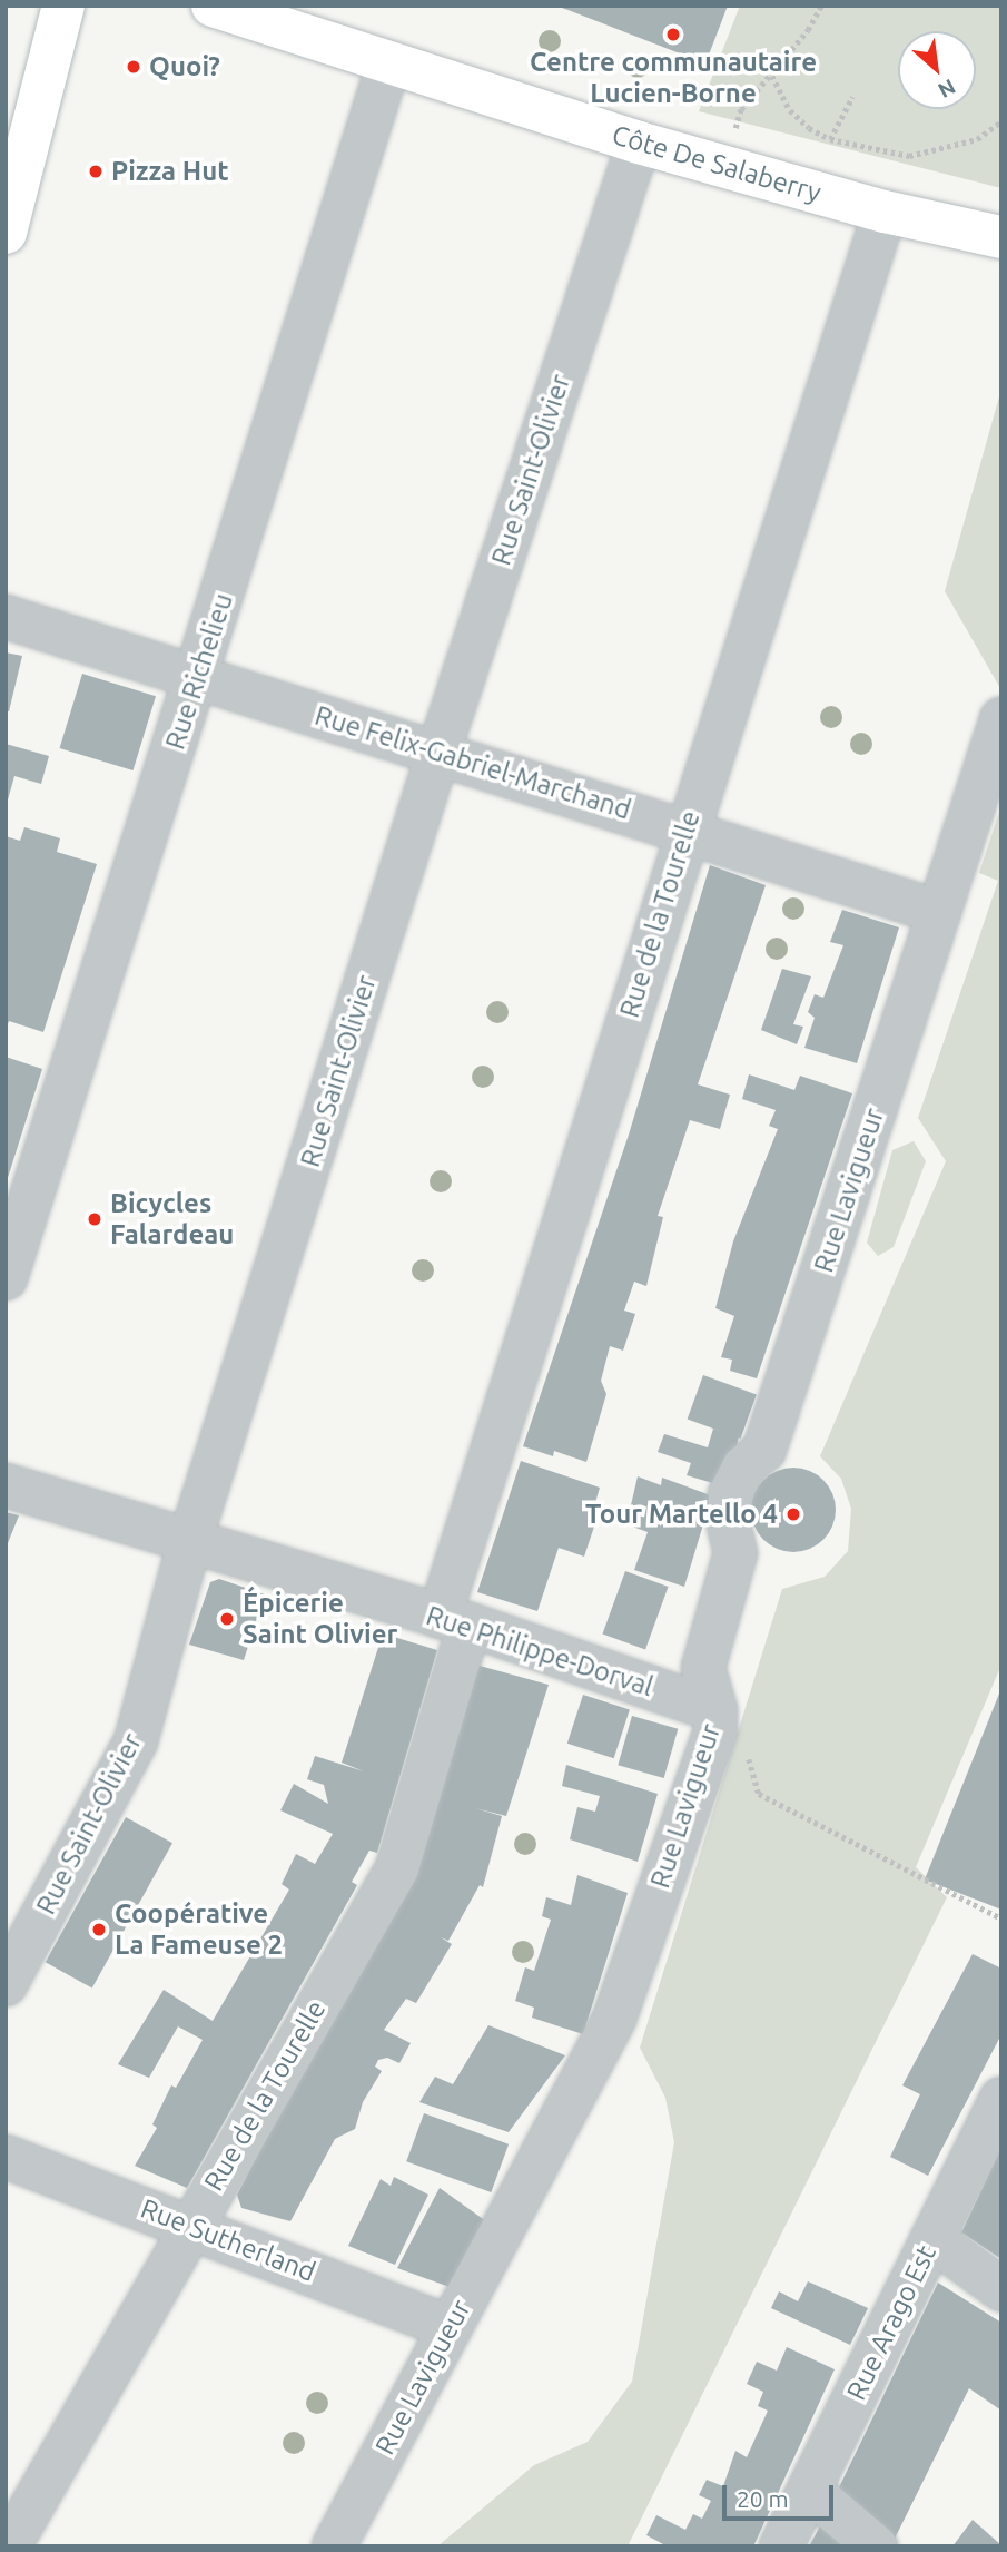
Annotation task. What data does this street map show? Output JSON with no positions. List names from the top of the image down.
{
  "streets": {
    "street": [
      "Côte De Salaberry",
      "Rue Saint-Olivier",
      "Rue Richelieu",
      "Rue Felix-Gabriel-Marchand",
      "Rue de la Tourelle",
      "Rue Lavigueur",
      "Rue Philippe-Dorval",
      "Rue Sutherland",
      "Rue Arago Est"
    ]
  },
  "crossings": [
    ["Côte De Salaberry", "Rue Saint-Olivier"],
    ["Côte De Salaberry", "Rue Richelieu"],
    ["Côte De Salaberry", "Rue de la Tourelle"],
    ["Rue Saint-Olivier", "Rue Felix-Gabriel-Marchand"],
    ["Rue Saint-Olivier", "Rue Philippe-Dorval"],
    ["Rue Richelieu", "Rue Felix-Gabriel-Marchand"],
    ["Rue Felix-Gabriel-Marchand", "Rue de la Tourelle"],
    ["Rue Felix-Gabriel-Marchand", "Rue Lavigueur"],
    ["Rue de la Tourelle", "Rue Philippe-Dorval"],
    ["Rue de la Tourelle", "Rue Sutherland"],
    ["Rue Lavigueur", "Rue Philippe-Dorval"],
    ["Rue Lavigueur", "Rue Sutherland"]
  ],
  "places": [
    "Centre communautaire Lucien-Borne",
    "Quoi?",
    "Pizza Hut",
    "Bicycles Falardeau",
    "Tour Martello 4",
    "Épicerie Saint Olivier",
    "Coopérative La Fameuse 2"
  ],
  "scale_bar": "20 m",
  "north": "bottom right"
}
